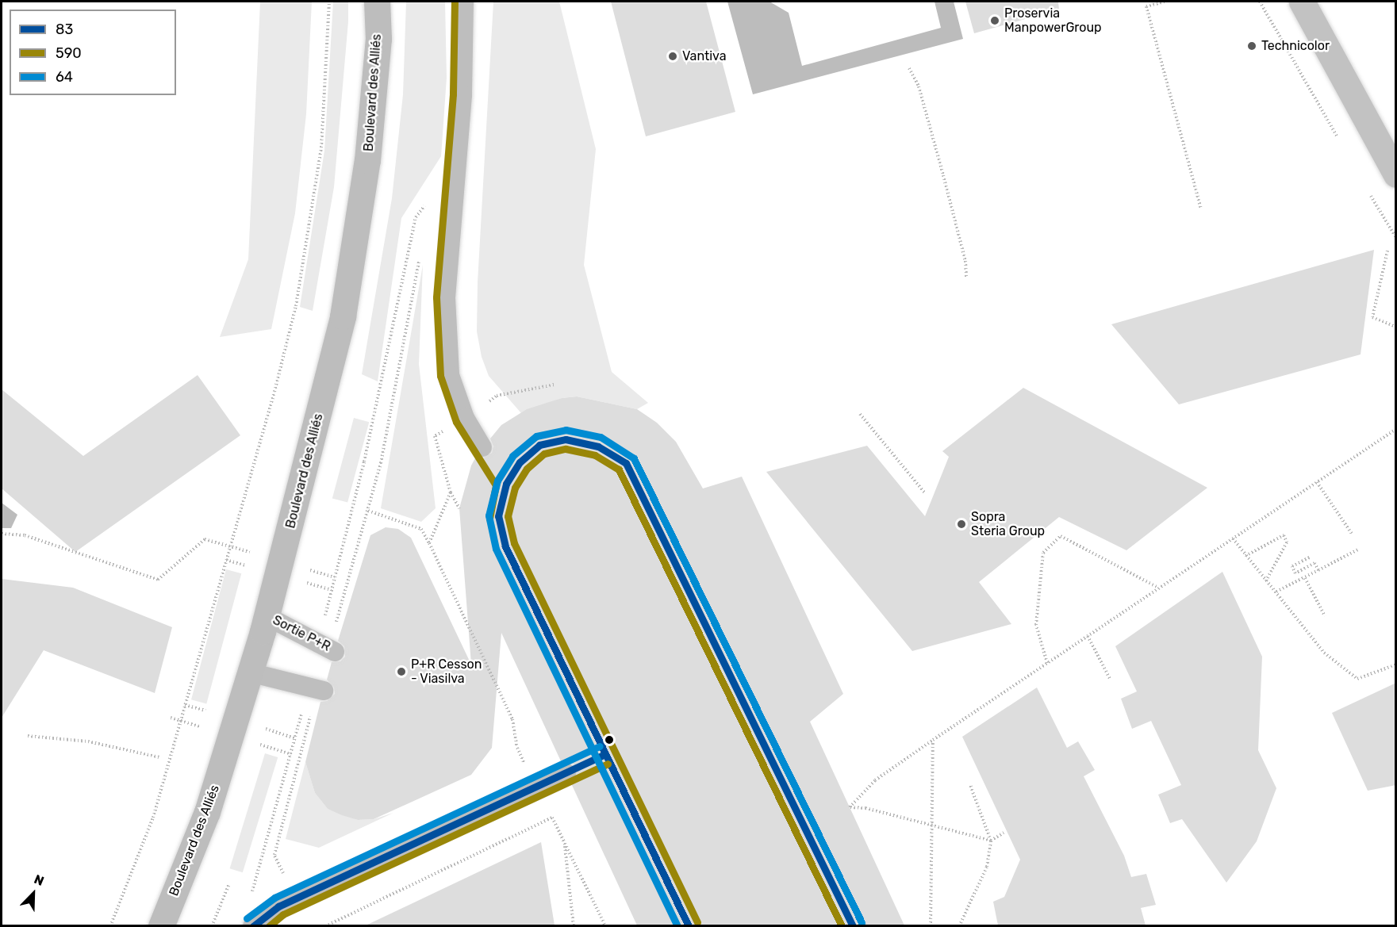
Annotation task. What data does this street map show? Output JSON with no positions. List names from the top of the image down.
{
  "streets": {
    "main road": ["Boulevard des Alliés"],
    "lane": ["Sortie P+R"]
  },
  "crossings": [
    ["Boulevard des Alliés", "Sortie P+R"]
  ],
  "places": [
    "Proservia ManpowerGroup",
    "Technicolor",
    "Vantiva",
    "Sopra Steria Group",
    "P+R Cesson - Viasilva"
  ],
  "lines": ["transit line 590", "transit line 64", "transit line 83"],
  "legend": ["83", "590", "64"],
  "north": "top right"
}
